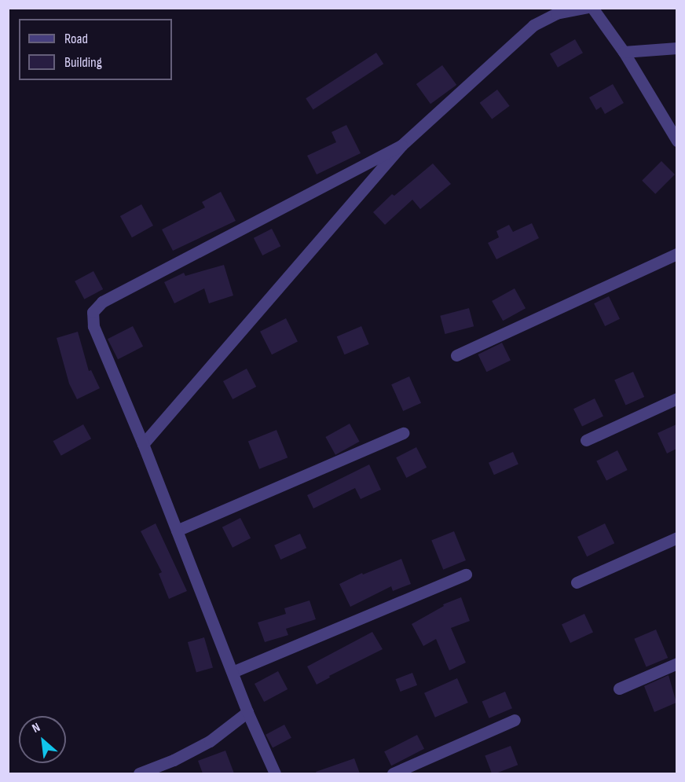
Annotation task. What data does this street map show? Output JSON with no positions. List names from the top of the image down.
{
  "legend": ["Road", "Building"],
  "north": "top left"
}
